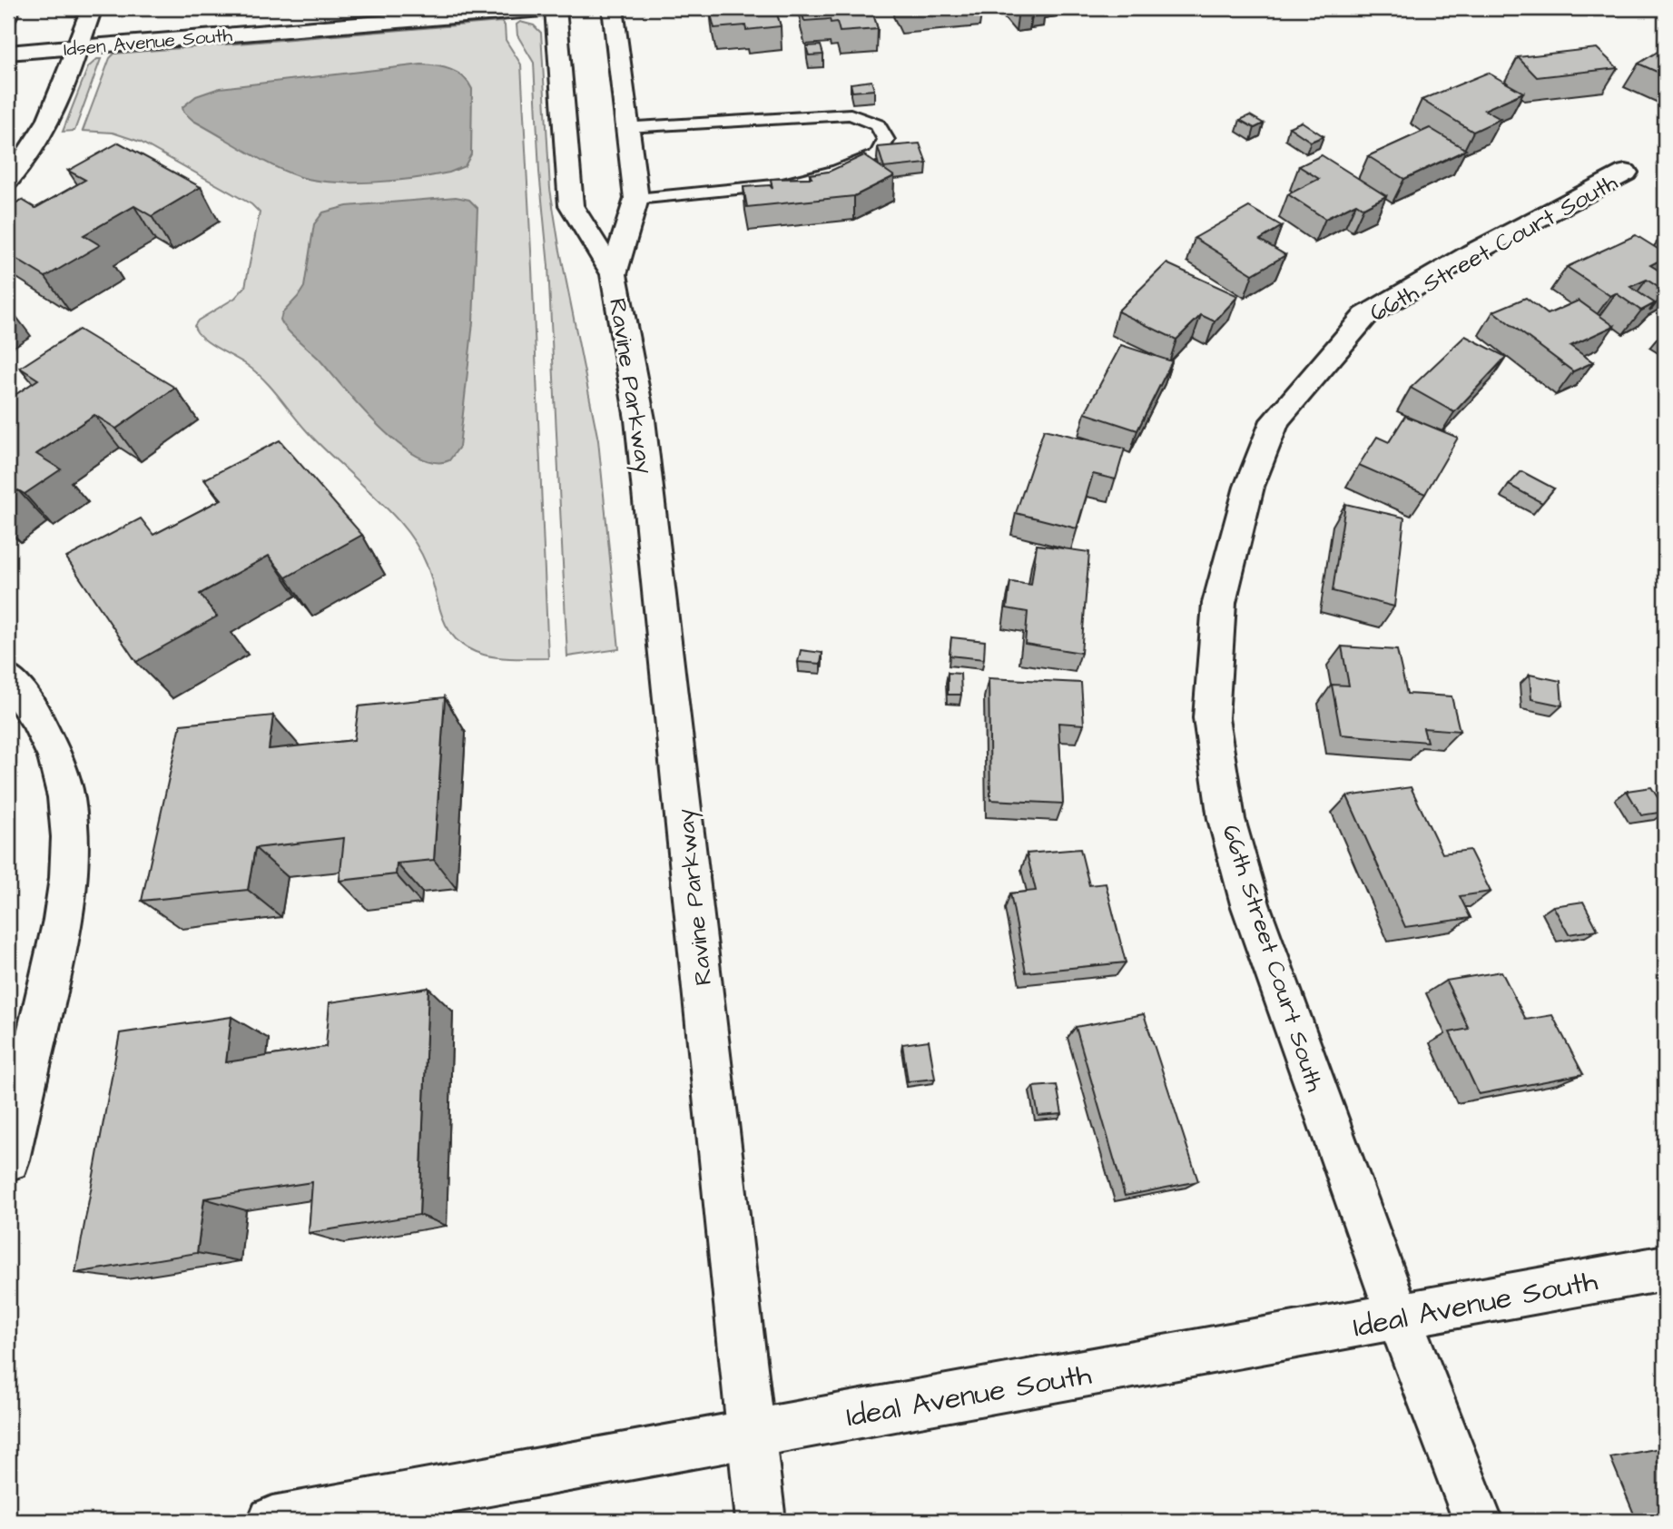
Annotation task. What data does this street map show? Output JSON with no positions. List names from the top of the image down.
{
  "streets": {
    "street": [
      "Idsen Avenue South",
      "66th Street Court South",
      "Ravine Parkway",
      "Ideal Avenue South"
    ]
  },
  "crossings": [
    ["Idsen Avenue South", "Ravine Parkway"],
    ["66th Street Court South", "Ideal Avenue South"],
    ["Ravine Parkway", "Ideal Avenue South"]
  ]
}
